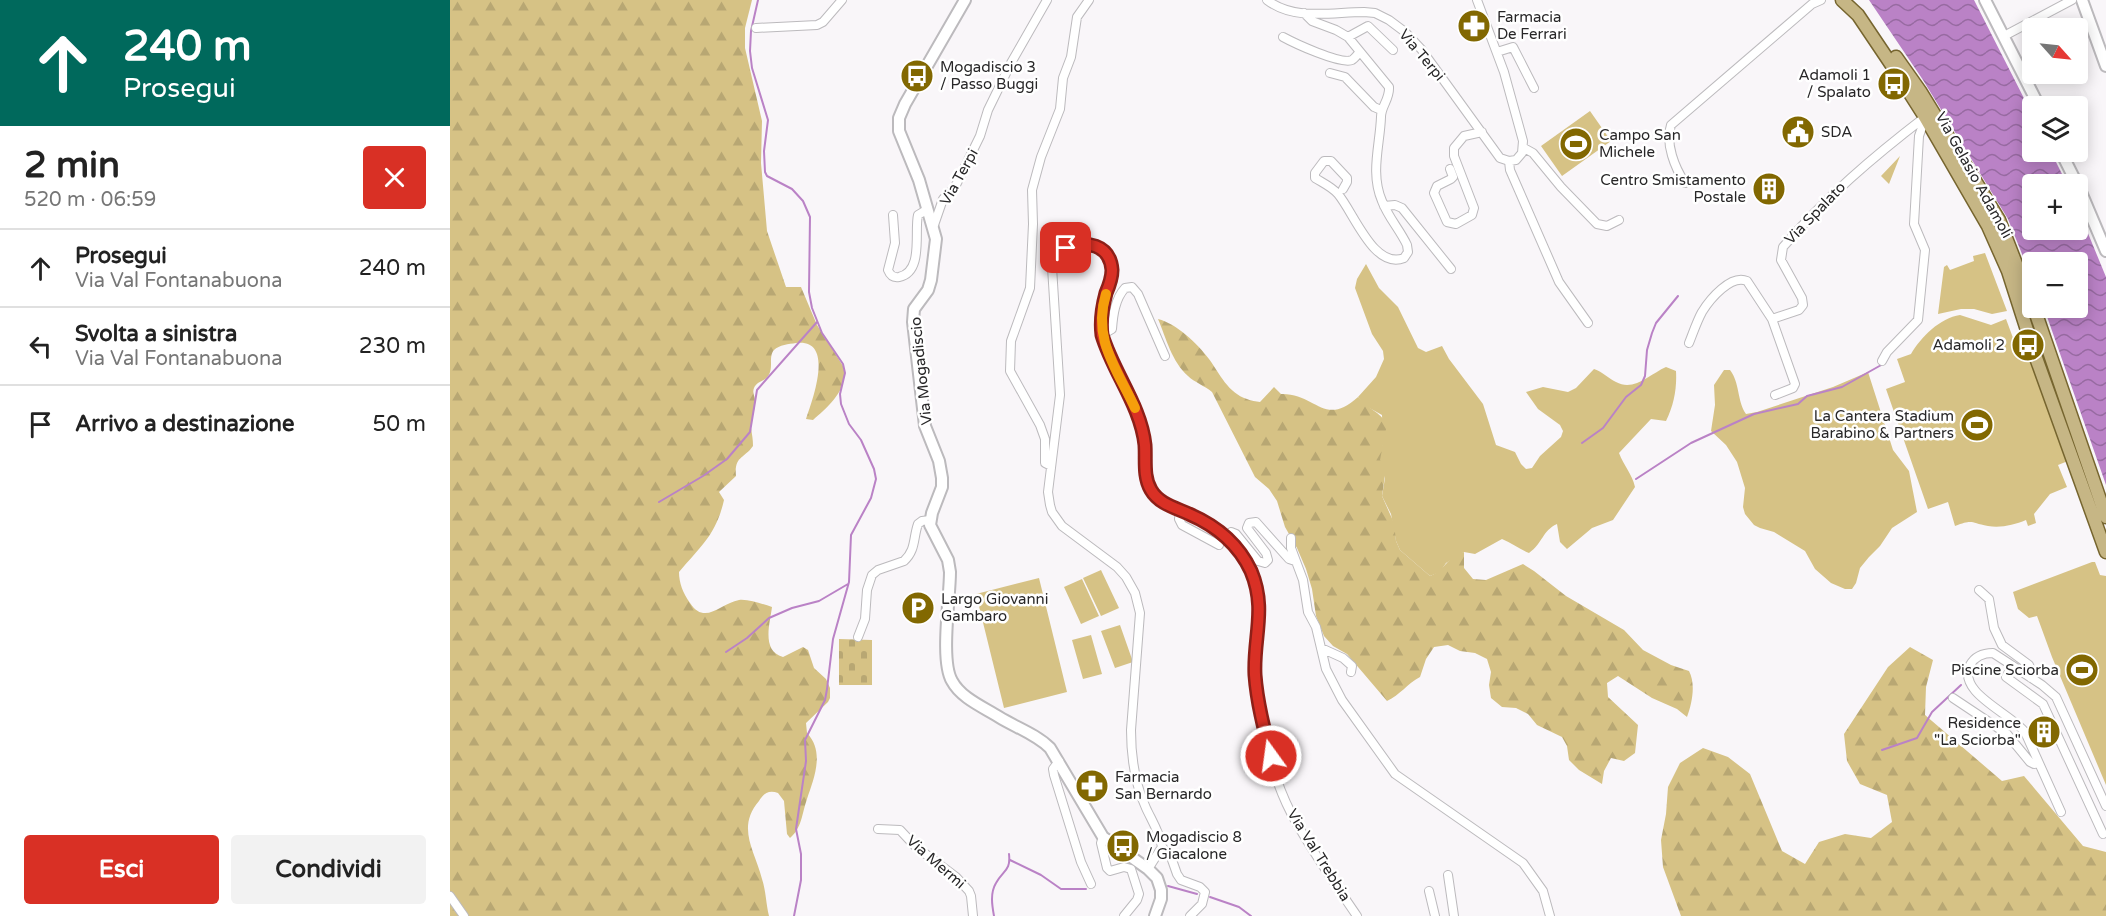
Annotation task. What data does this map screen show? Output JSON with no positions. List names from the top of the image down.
{
  "streets": {
    "main road": ["Via Gelasio Adamoli"],
    "street": [
      "Via Terpi",
      "Via Spalato",
      "Via Mogadiscio",
      "Via Val Trebbia",
      "Via Mermi"
    ]
  },
  "crossings": [
    ["Via Terpi", "Via Mogadiscio"],
    ["Via Gelasio Adamoli", "Via Spalato"]
  ],
  "places": {
    "pharmacy": ["Farmacia De Ferrari", "Farmacia San Bernardo"],
    "bus stop": [
      "Mogadiscio 3 / Passo Buggi",
      "Adamoli 1 / Spalato",
      "Adamoli 2",
      "Mogadiscio 8 / Giacalone"
    ],
    "public building": ["SDA"],
    "sports": ["Campo San Michele", "La Cantera Stadium Barabino & Partners", "Piscine Sciorba"],
    "building": ["Centro Smistamento Postale", "Residence \"La Sciorba\""],
    "parking": ["Largo Giovanni Gambaro"]
  },
  "north": "bottom right",
  "page": {
    "turn": ["240 m", "Prosegui"],
    "map_buttons": ["+", "−"],
    "heading": ["2 min", "520 m · 06:59"],
    "list": [
      {
        "name": "Prosegui",
        "note": "Via Val Fontanabuona",
        "value": "240 m"
      },
      {
        "name": "Svolta a sinistra",
        "note": "Via Val Fontanabuona",
        "value": "230 m"
      },
      {
        "name": "Arrivo a destinazione",
        "value": "50 m"
      }
    ],
    "buttons": ["Esci", "Condividi"]
  }
}
